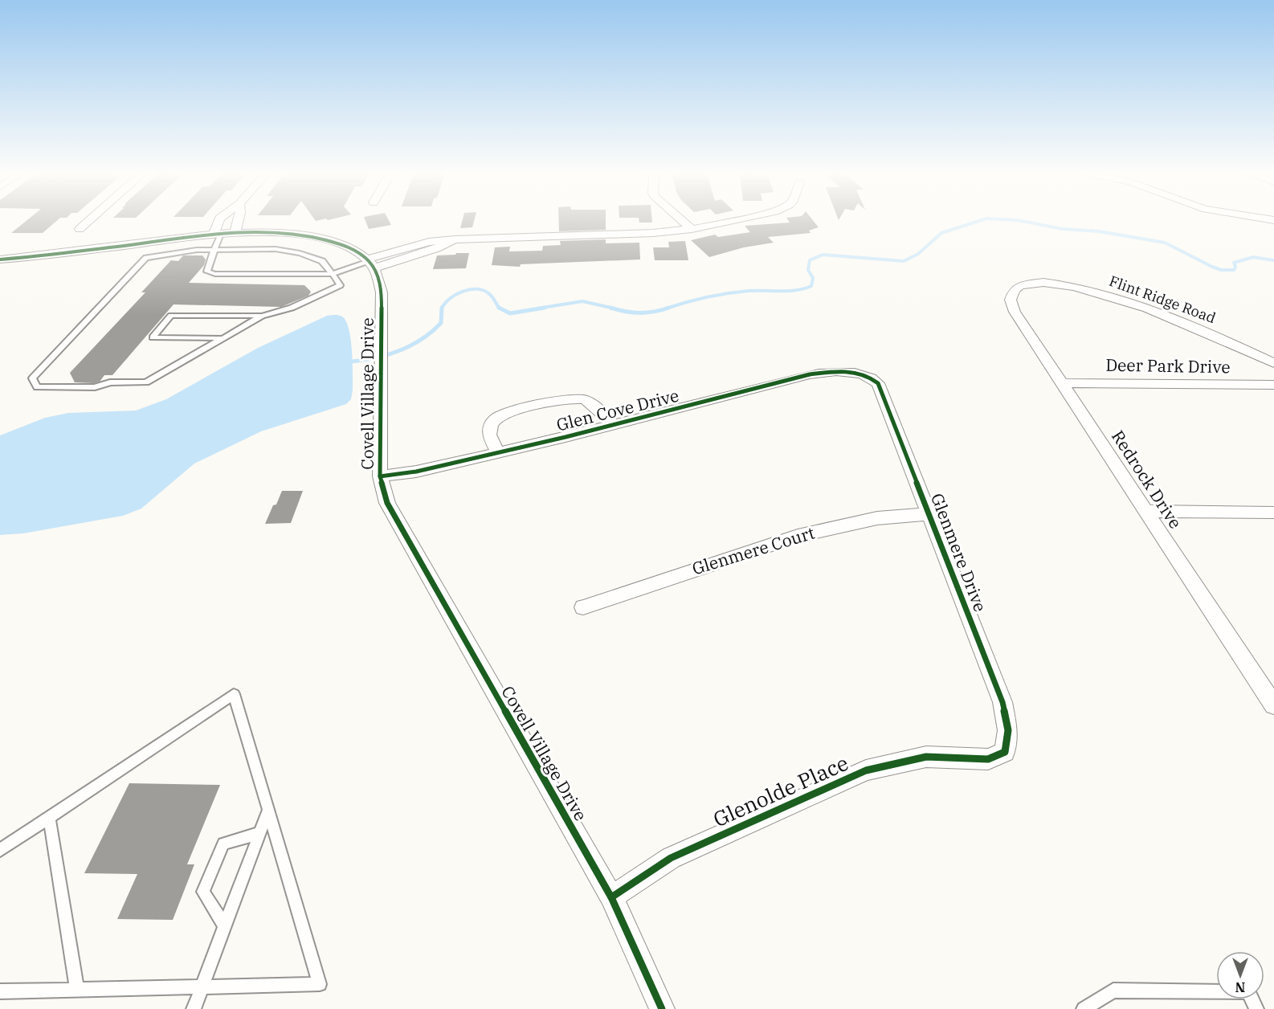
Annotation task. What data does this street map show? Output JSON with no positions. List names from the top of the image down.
{
  "streets": {
    "street": [
      "Flint Ridge Road",
      "Deer Park Drive",
      "Covell Village Drive",
      "Glen Cove Drive",
      "Redrock Drive",
      "Glenmere Court",
      "Glenmere Drive",
      "Glenolde Place"
    ]
  },
  "crossings": [
    ["Flint Ridge Road", "Redrock Drive"],
    ["Deer Park Drive", "Redrock Drive"],
    ["Covell Village Drive", "Glen Cove Drive"],
    ["Covell Village Drive", "Glenolde Place"],
    ["Glen Cove Drive", "Glenmere Drive"],
    ["Glenmere Court", "Glenmere Drive"],
    ["Glenmere Drive", "Glenolde Place"]
  ],
  "north": "bottom"
}
